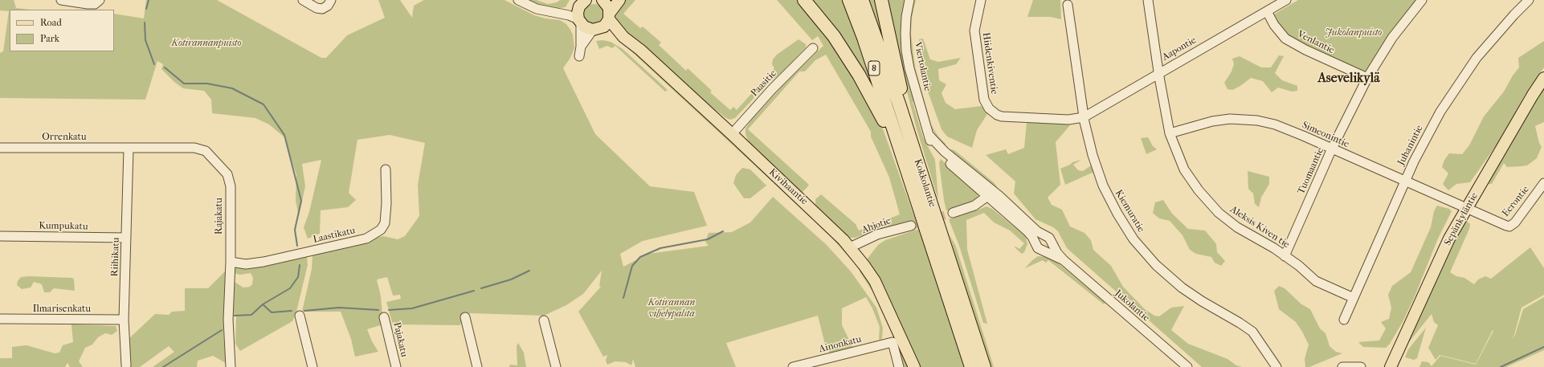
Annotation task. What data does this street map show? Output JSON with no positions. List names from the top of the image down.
{
  "streets": {
    "highway": ["8", "Kokkolantie"],
    "main road": ["Kivihaantie", "Sepänkyläntie"],
    "street": [
      "Venlantie",
      "Aapontie",
      "Hiidenkiventie",
      "Viertolantie",
      "Paasitie",
      "Simeonintie",
      "Orrenkatu",
      "Juhanintie",
      "Tuomaantie",
      "Eerontie",
      "Kiemuratie",
      "Rajakatu",
      "Ahjotie",
      "Kumpukatu",
      "Aleksis Kiven tie",
      "Laastikatu",
      "Riihikatu",
      "Jukolantie",
      "Ilmarisenkatu",
      "Pajakatu",
      "Ainonkatu"
    ]
  },
  "crossings": [
    ["Venlantie", "Aapontie"],
    ["Venlantie", "Tuomaantie"],
    ["Aapontie", "Hiidenkiventie"],
    ["Aapontie", "Kiemuratie"],
    ["Aapontie", "Aleksis Kiven tie"],
    ["Hiidenkiventie", "Kiemuratie"],
    ["Viertolantie", "Jukolantie"],
    ["Paasitie", "Kivihaantie"],
    ["Simeonintie", "Juhanintie"],
    ["Simeonintie", "Tuomaantie"],
    ["Simeonintie", "Eerontie"],
    ["Simeonintie", "Sepänkyläntie"],
    ["Simeonintie", "Aleksis Kiven tie"],
    ["Orrenkatu", "Rajakatu"],
    ["Orrenkatu", "Riihikatu"],
    ["Juhanintie", "Aleksis Kiven tie"],
    ["Tuomaantie", "Aleksis Kiven tie"],
    ["Kivihaantie", "Ahjotie"],
    ["Eerontie", "Sepänkyläntie"],
    ["Rajakatu", "Laastikatu"],
    ["Rajakatu", "Riihikatu"],
    ["Kumpukatu", "Riihikatu"],
    ["Riihikatu", "Ilmarisenkatu"]
  ],
  "districts": ["Asevelikylä"],
  "parks": ["Jukolanpuisto", "Kotirannanpuisto", "Kotirannan viljelypalsta"],
  "legend": ["Road", "Park"]
}
